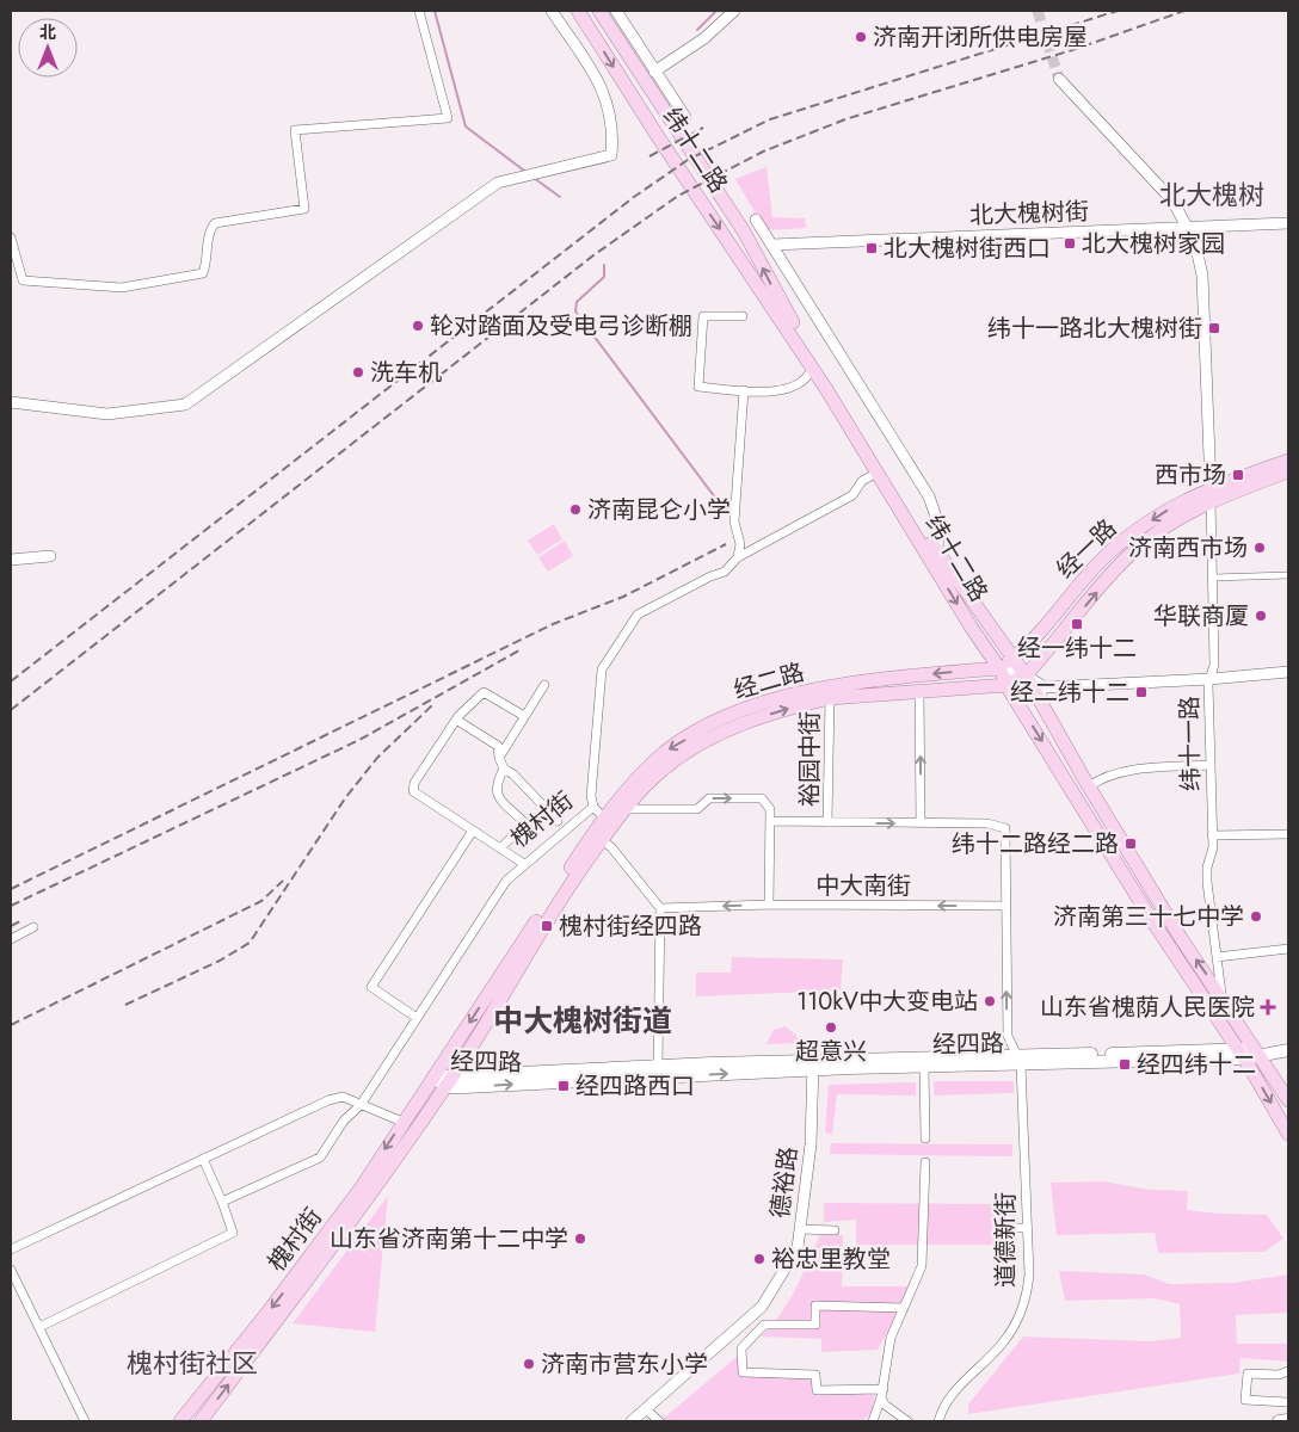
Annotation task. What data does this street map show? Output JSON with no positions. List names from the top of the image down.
{
  "streets": {
    "main road": [
      "纬十二路",
      "经一路",
      "经二路",
      "槐村街",
      "经四路"
    ],
    "street": [
      "北大槐树街",
      "纬十一路",
      "裕园中街",
      "中大南街",
      "德裕路",
      "道德新街"
    ]
  },
  "crossings": [
    ["纬十二路", "经一路"],
    ["纬十二路", "经二路"],
    ["纬十二路", "纬十一路"],
    ["纬十二路", "经四路"],
    ["经一路", "经二路"],
    ["经一路", "纬十一路"],
    ["经二路", "纬十一路"],
    ["经二路", "裕园中街"],
    ["经二路", "槐村街"],
    ["经二路", "经四路"],
    ["裕园中街", "中大南街"],
    ["槐村街", "经四路"],
    ["经四路", "德裕路"],
    ["经四路", "道德新街"]
  ],
  "one_way": ["中大南街"],
  "districts": ["北大槐树", "中大槐树街道", "槐村街社区"],
  "places": {
    "other": [
      "济南开闭所供电房屋",
      "轮对踏面及受电弓诊断棚",
      "洗车机",
      "济南昆仑小学",
      "济南西市场",
      "华联商厦",
      "济南第三十七中学",
      "110kV中大变电站",
      "超意兴",
      "山东省济南第十二中学",
      "裕忠里教堂",
      "济南市营东小学"
    ],
    "transit": [
      "北大槐树家园",
      "北大槐树街西口",
      "纬十一路北大槐树街",
      "西市场",
      "经一纬十二",
      "经二纬十二",
      "纬十二路经二路",
      "槐村街经四路",
      "经四纬十二",
      "经四路西口"
    ],
    "health": ["山东省槐荫人民医院"]
  },
  "north": "top"
}
